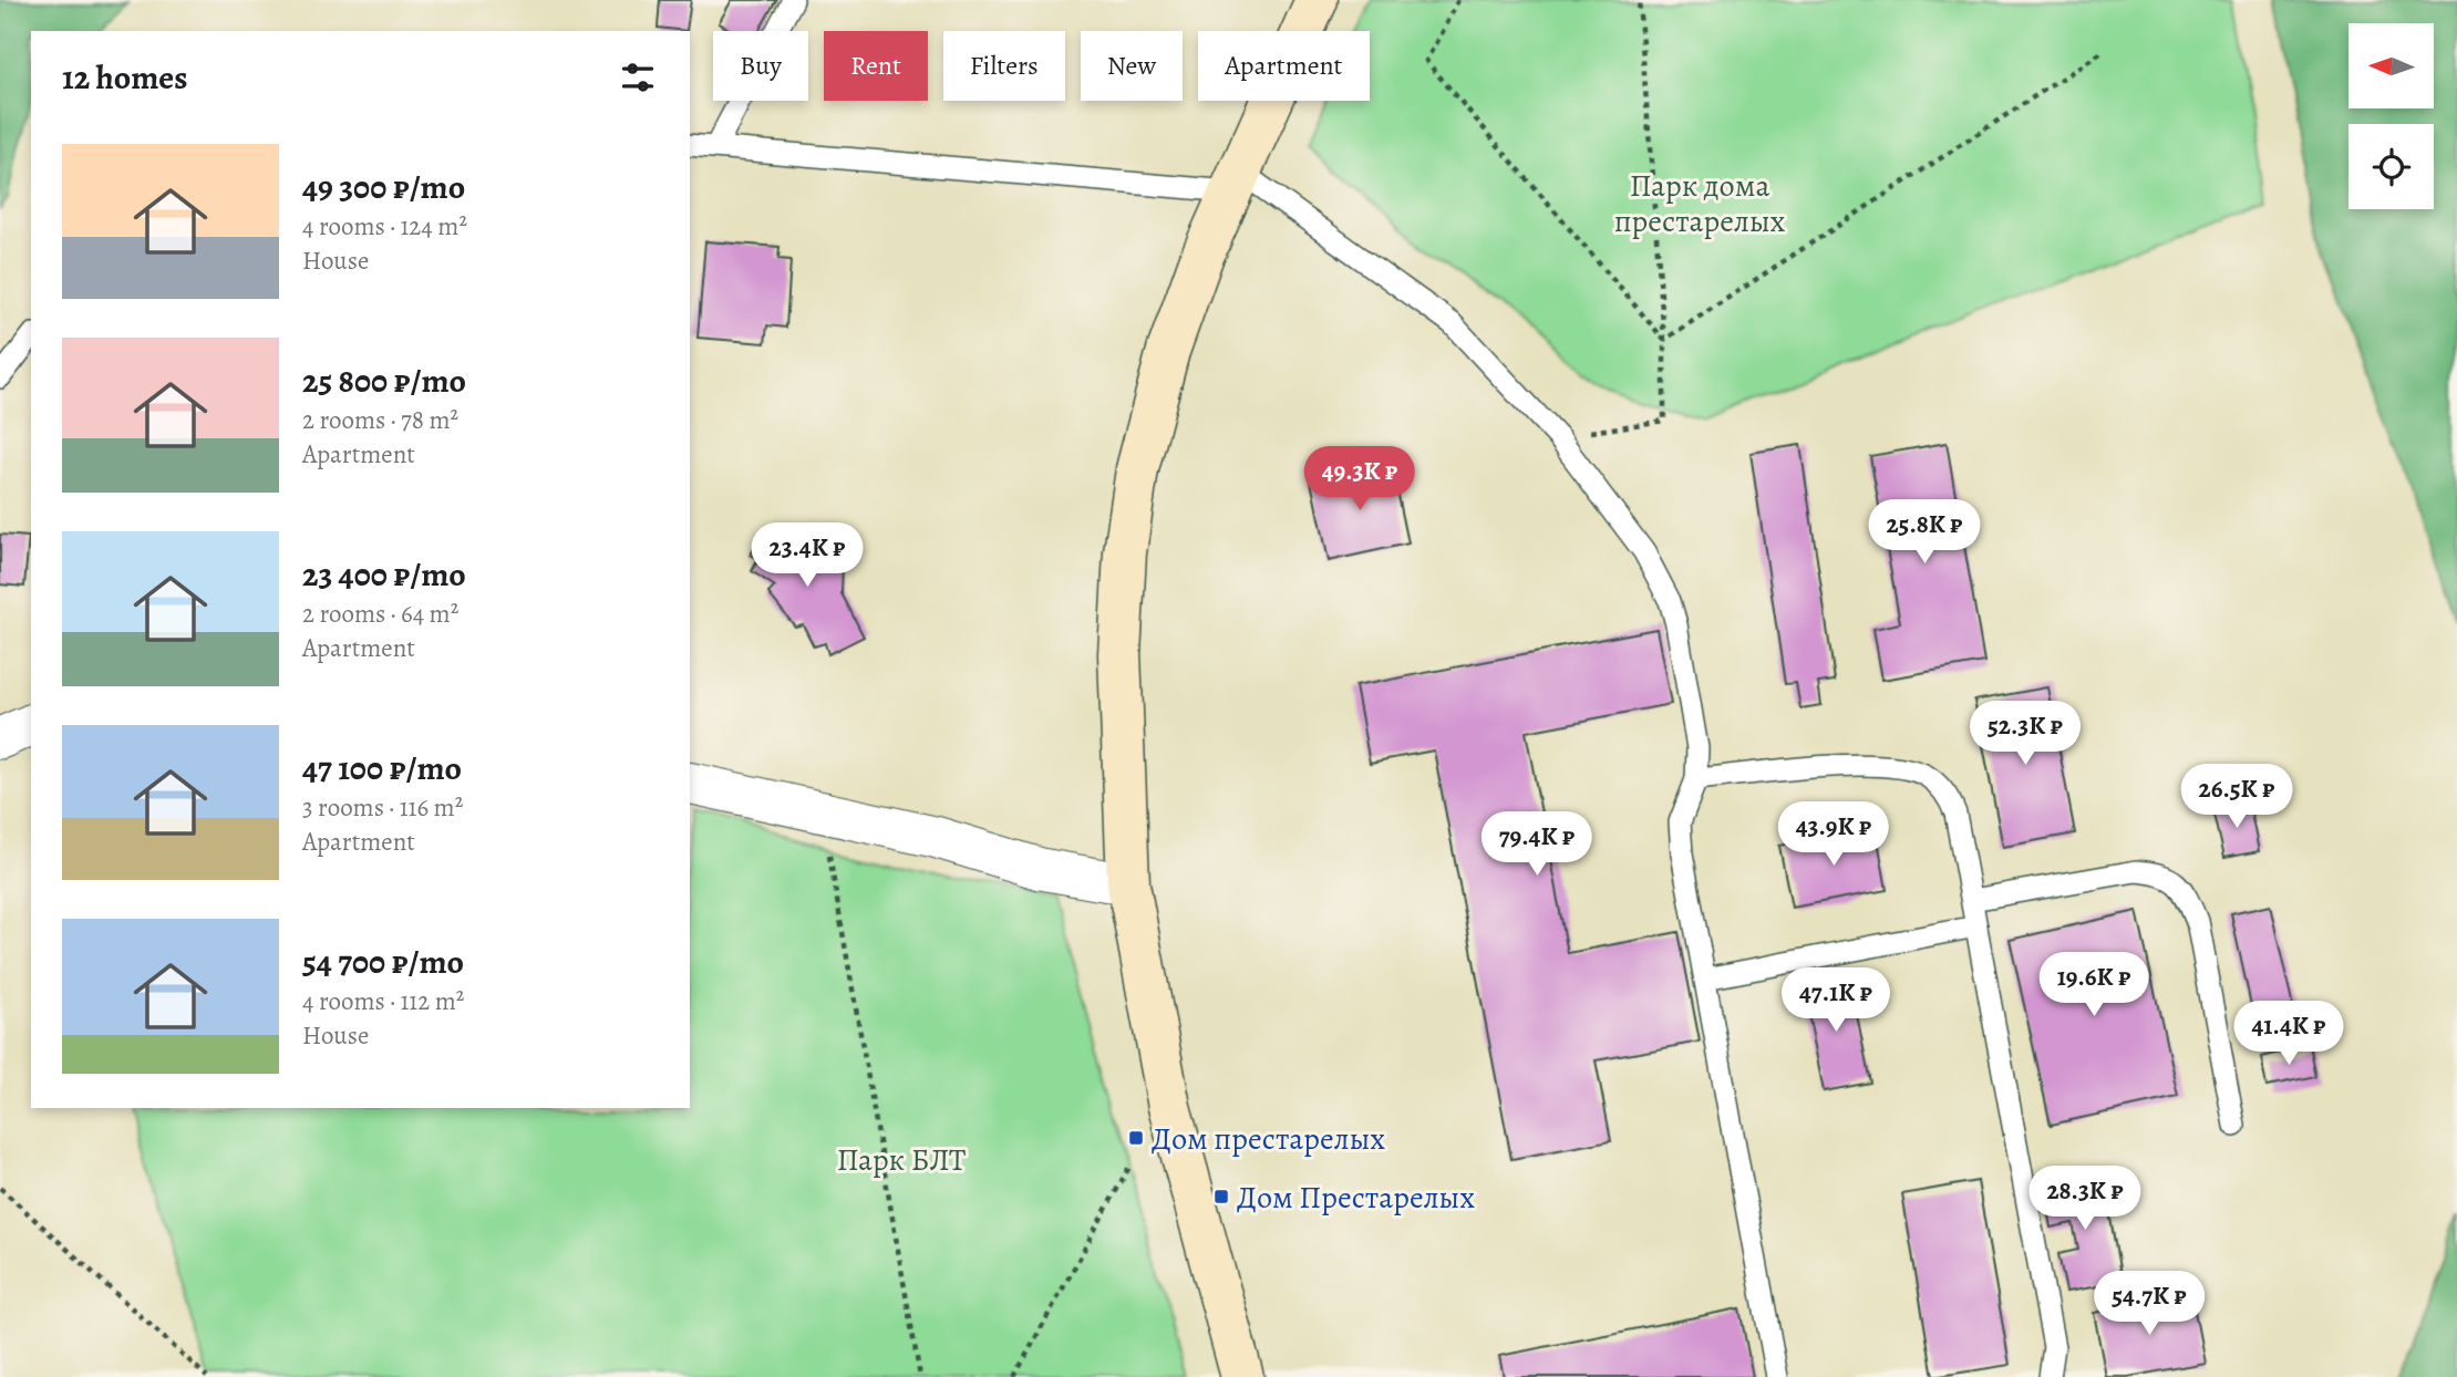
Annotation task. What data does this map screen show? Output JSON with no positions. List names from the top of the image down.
{
  "parks": ["Парк дома престарелых", "Парк БЛТ"],
  "places": {
    "transit": ["Дом престарелых", "Дом Престарелых"]
  },
  "north": "left",
  "page": {
    "chip": [
      "Buy",
      "Rent",
      "Filters",
      "New",
      "Apartment"
    ],
    "heading": "12 homes",
    "list": [
      {
        "name": "49 300 ₽/mo",
        "note": "4 rooms · 124 m² · House"
      },
      {
        "name": "25 800 ₽/mo",
        "note": "2 rooms · 78 m² · Apartment"
      },
      {
        "name": "23 400 ₽/mo",
        "note": "2 rooms · 64 m² · Apartment"
      },
      {
        "name": "47 100 ₽/mo",
        "note": "3 rooms · 116 m² · Apartment"
      },
      {
        "name": "54 700 ₽/mo",
        "note": "4 rooms · 112 m² · House"
      }
    ],
    "price": [
      "49.3K ₽",
      "25.8K ₽",
      "23.4K ₽",
      "52.3K ₽",
      "26.5K ₽",
      "43.9K ₽",
      "79.4K ₽",
      "19.6K ₽",
      "47.1K ₽",
      "41.4K ₽",
      "28.3K ₽",
      "54.7K ₽"
    ]
  }
}
